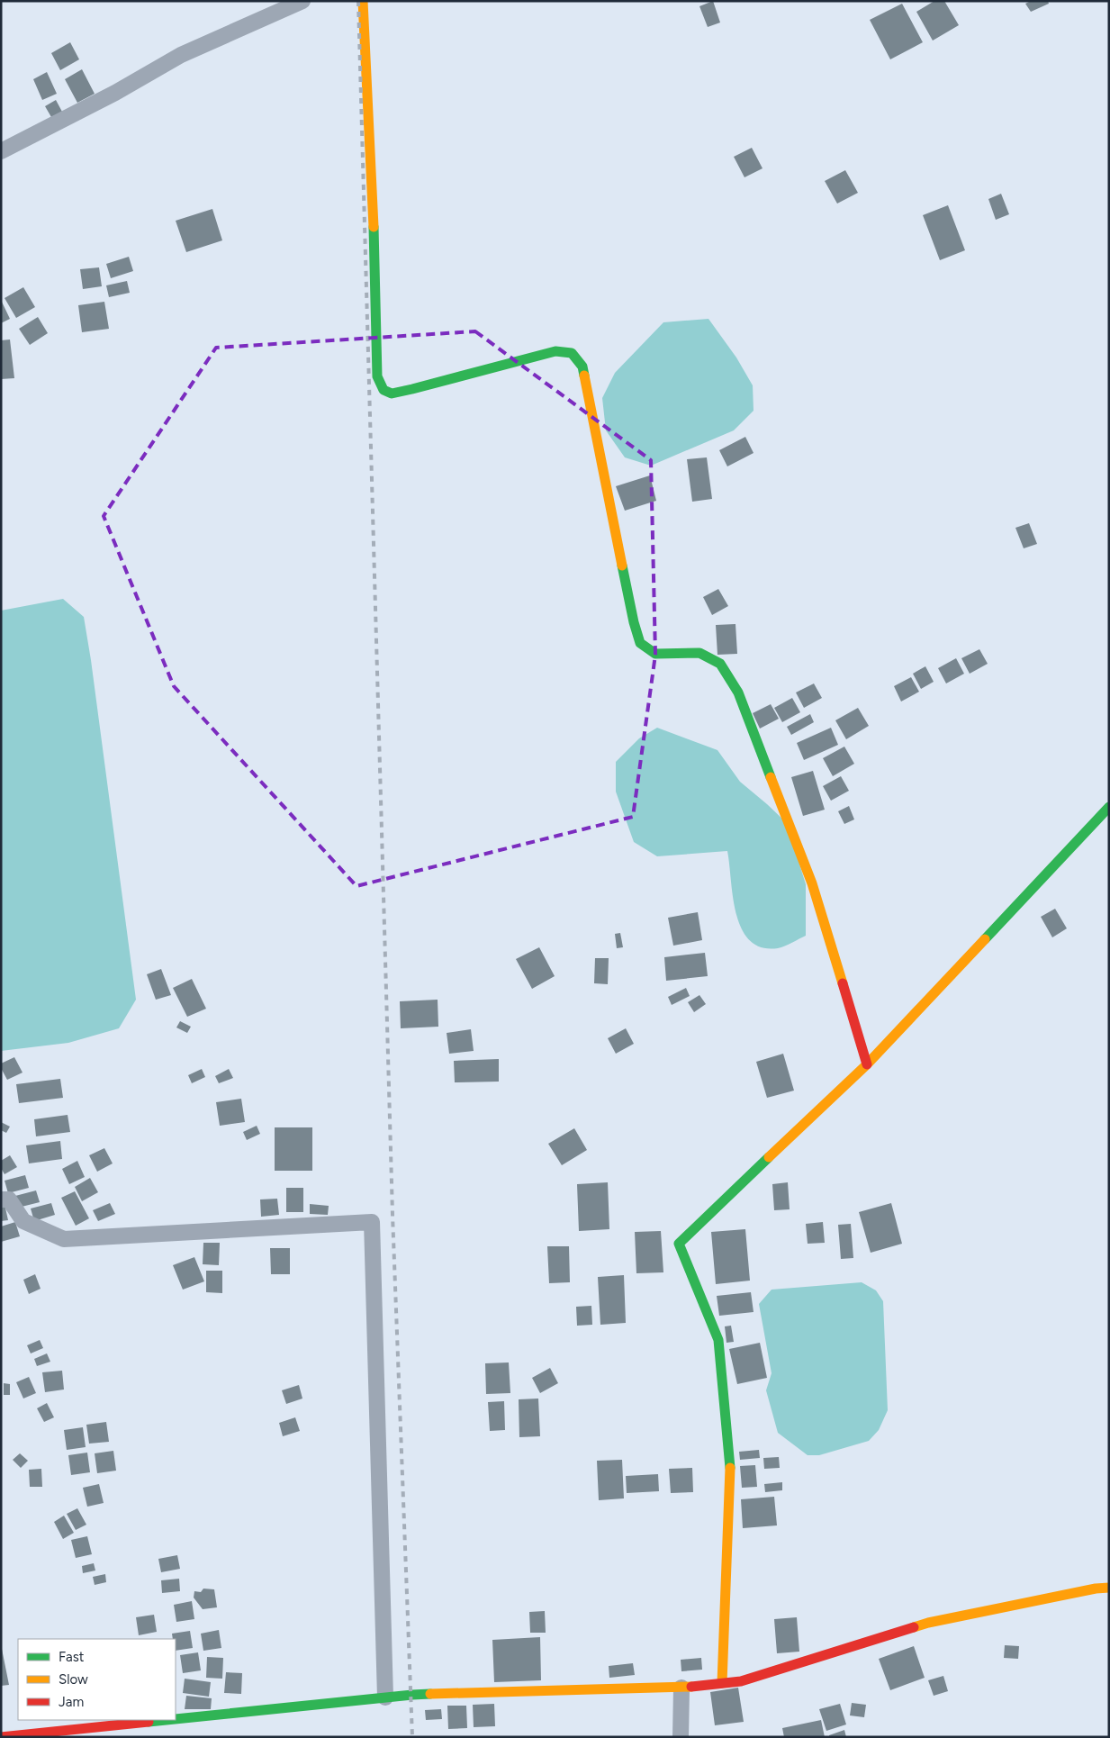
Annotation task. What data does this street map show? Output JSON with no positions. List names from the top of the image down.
{
  "legend": ["Fast", "Slow", "Jam"]
}
